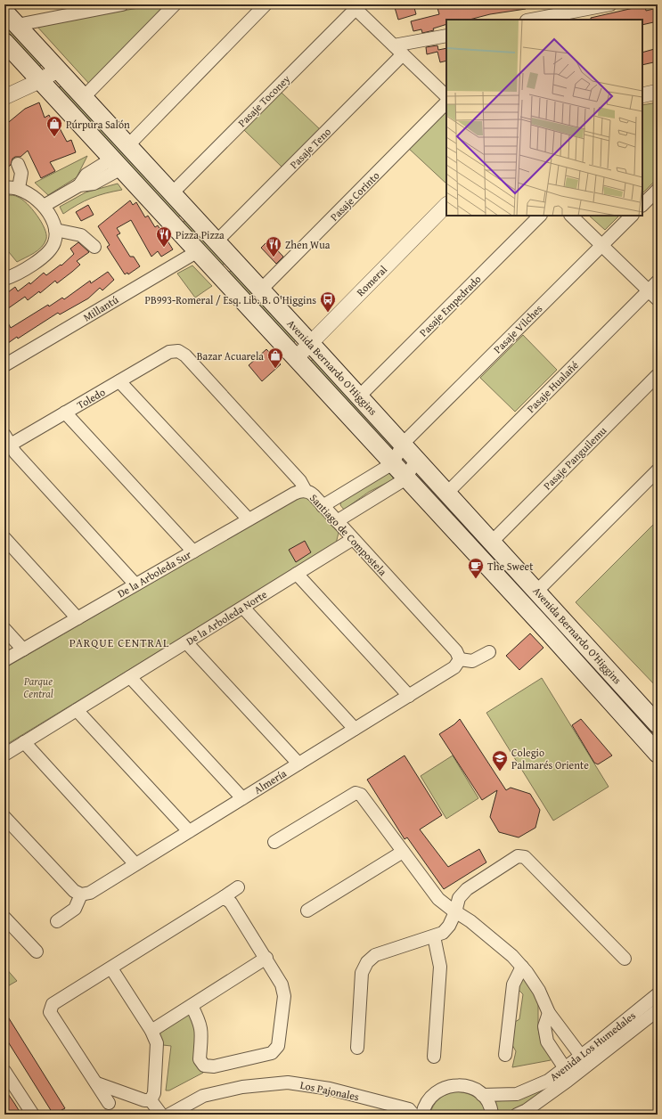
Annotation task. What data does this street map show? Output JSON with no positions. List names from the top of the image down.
{
  "streets": {
    "main road": ["Avenida Bernardo O'Higgins"],
    "street": [
      "Pasaje Toconey",
      "Pasaje Teno",
      "Pasaje Corinto",
      "Romeral",
      "Pasaje Empedrado",
      "Millantú",
      "Pasaje Vilches",
      "Pasaje Hualañé",
      "Toledo",
      "Pasaje Panguilemu",
      "Santiago de Compostela",
      "De la Arboleda Sur",
      "De la Arboleda Norte",
      "Almería",
      "Avenida Los Humedales",
      "Los Pajonales"
    ]
  },
  "crossings": [
    ["Pasaje Toconey", "Avenida Bernardo O'Higgins"],
    ["Pasaje Teno", "Avenida Bernardo O'Higgins"],
    ["Pasaje Corinto", "Avenida Bernardo O'Higgins"],
    ["Romeral", "Avenida Bernardo O'Higgins"],
    ["Pasaje Empedrado", "Avenida Bernardo O'Higgins"],
    ["Millantú", "Avenida Bernardo O'Higgins"],
    ["Pasaje Vilches", "Avenida Bernardo O'Higgins"],
    ["Avenida Bernardo O'Higgins", "Pasaje Hualañé"],
    ["Avenida Bernardo O'Higgins", "Pasaje Panguilemu"],
    ["Toledo", "Santiago de Compostela"],
    ["Santiago de Compostela", "De la Arboleda Sur"],
    ["Santiago de Compostela", "De la Arboleda Norte"],
    ["Santiago de Compostela", "Almería"]
  ],
  "districts": ["PARQUE CENTRAL"],
  "parks": ["Parque Central"],
  "places": {
    "shop": ["Púrpura Salón", "Bazar Acuarela"],
    "restaurant": ["Pizza Pizza", "Zhen Wua"],
    "bus stop": ["PB993-Romeral / Esq. Lib. B. O'Higgins"],
    "cafe": ["The Sweet"],
    "school or university": ["Colegio Palmarés Oriente"]
  }
}
